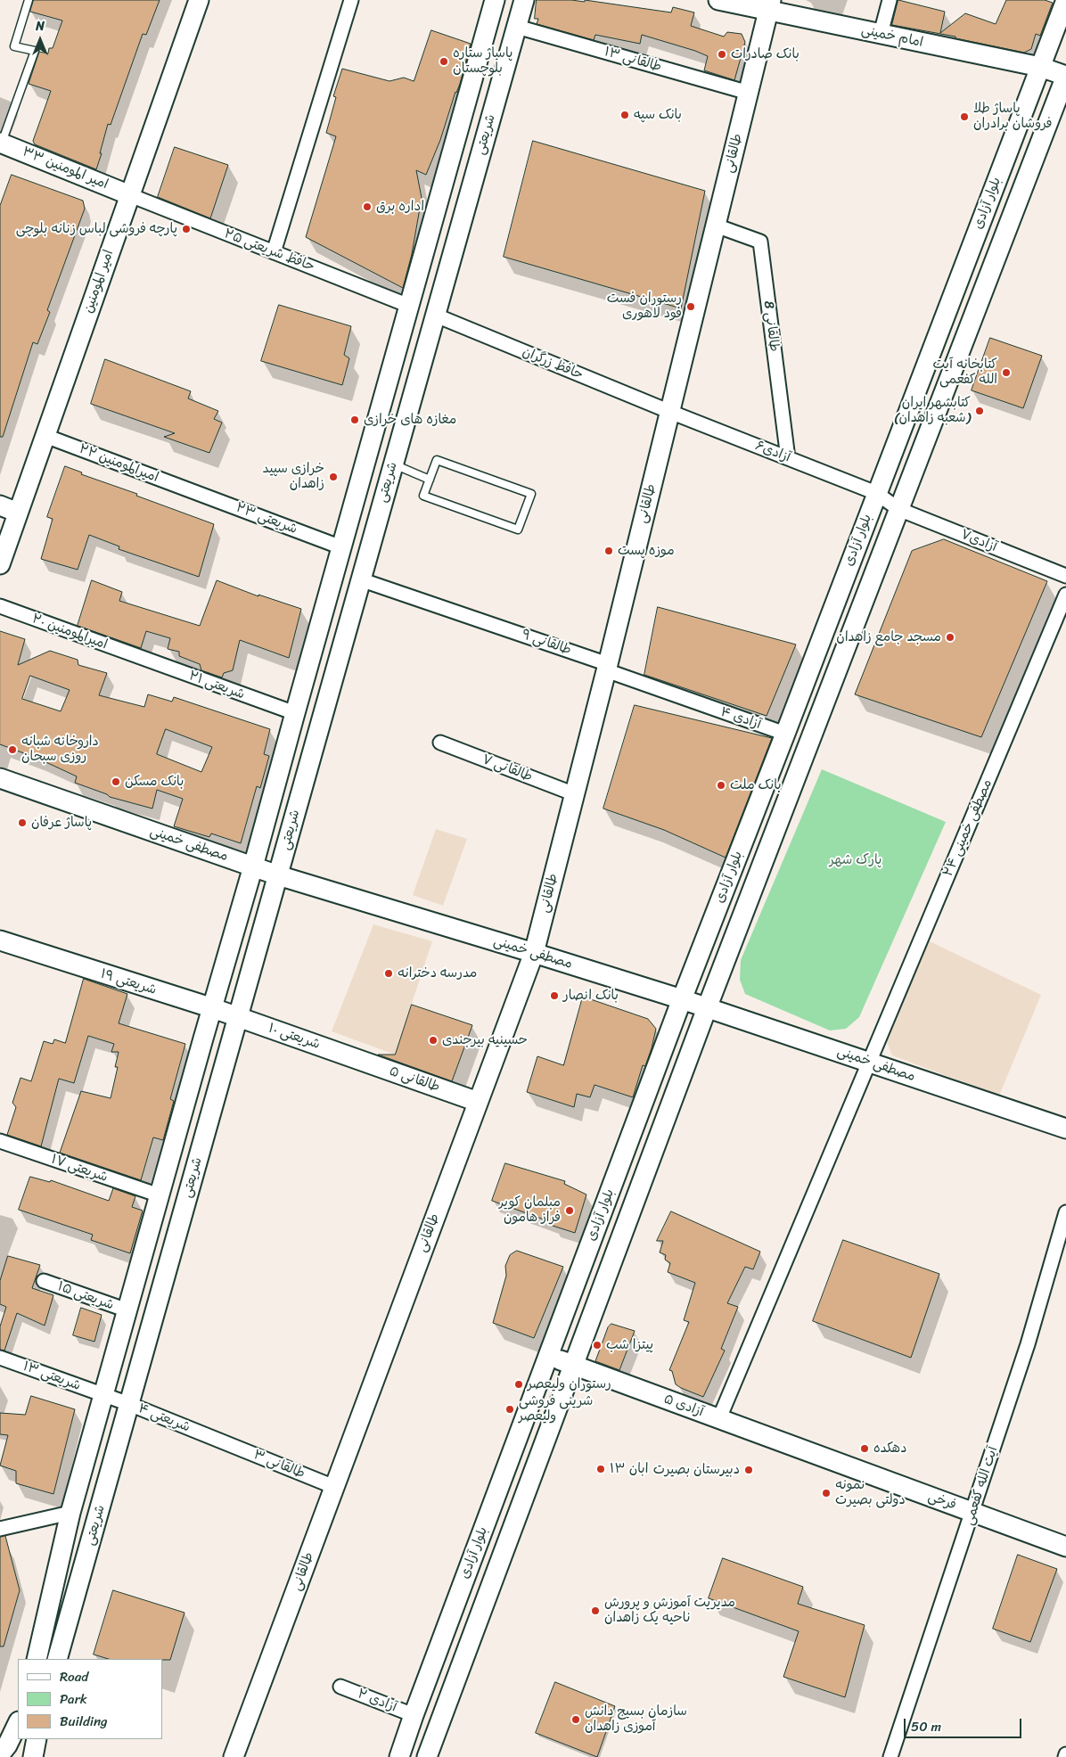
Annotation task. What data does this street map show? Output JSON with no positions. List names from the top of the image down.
{
  "streets": {
    "main road": [
      "امام خمینی",
      "شریعتی",
      "طالقانی",
      "امیر المومنین ۳۳",
      "بلوار آزادی",
      "امیر المومنین",
      "مصطفی خمینی",
      "شریعتی ۱۹",
      "شریعتی ۱۰",
      "طالقانی ۵",
      "آزادی ۵",
      "فرخی"
    ],
    "street": [
      "طالقانی ۱۳",
      "حافظ شریعتی ۲۵",
      "طالقانی 8",
      "حافظ زرگران",
      "آزادی۶",
      "امیرالمومنین ۲۲",
      "شریعتی ۲۳",
      "آزادی۷",
      "امیرالمومنین ۲۰",
      "طالقانی ۹",
      "شریعتی ۲۱",
      "آزادی ۴",
      "طالقانی ۷",
      "مصطفی خمینی ۲۴",
      "شریعتی ۱۷",
      "شریعتی ۱۵",
      "شریعتی ۱۳",
      "شریعتی ۴",
      "طالقانی ۳",
      "آیت الله کفعمی",
      "آزادی ۲"
    ]
  },
  "crossings": [
    ["امام خمینی", "طالقانی"],
    ["امام خمینی", "بلوار آزادی"],
    ["طالقانی ۱۳", "شریعتی"],
    ["طالقانی ۱۳", "طالقانی"],
    ["شریعتی", "حافظ شریعتی ۲۵"],
    ["شریعتی", "حافظ زرگران"],
    ["شریعتی", "شریعتی ۲۳"],
    ["شریعتی", "طالقانی ۹"],
    ["شریعتی", "شریعتی ۲۱"],
    ["شریعتی", "مصطفی خمینی"],
    ["شریعتی", "شریعتی ۱۹"],
    ["شریعتی", "شریعتی ۱۰"],
    ["شریعتی", "شریعتی ۱۷"],
    ["شریعتی", "شریعتی ۱۵"],
    ["شریعتی", "شریعتی ۱۳"],
    ["شریعتی", "شریعتی ۴"],
    ["طالقانی", "طالقانی 8"],
    ["طالقانی", "حافظ زرگران"],
    ["طالقانی", "آزادی۶"],
    ["طالقانی", "طالقانی ۹"],
    ["طالقانی", "طالقانی ۷"],
    ["طالقانی", "مصطفی خمینی"],
    ["طالقانی", "طالقانی ۵"],
    ["طالقانی", "طالقانی ۳"],
    ["امیر المومنین ۳۳", "حافظ شریعتی ۲۵"],
    ["امیر المومنین ۳۳", "امیر المومنین"],
    ["بلوار آزادی", "آزادی۶"],
    ["بلوار آزادی", "آزادی۷"],
    ["بلوار آزادی", "آزادی ۴"],
    ["بلوار آزادی", "مصطفی خمینی"],
    ["بلوار آزادی", "آزادی ۵"],
    ["بلوار آزادی", "آزادی ۲"],
    ["حافظ شریعتی ۲۵", "امیر المومنین"],
    ["امیر المومنین", "امیرالمومنین ۲۲"],
    ["طالقانی 8", "آزادی۶"],
    ["حافظ زرگران", "آزادی۶"],
    ["آزادی۶", "آزادی۷"],
    ["امیرالمومنین ۲۲", "شریعتی ۲۳"],
    ["امیرالمومنین ۲۰", "شریعتی ۲۱"],
    ["طالقانی ۹", "آزادی ۴"],
    ["مصطفی خمینی ۲۴", "مصطفی خمینی"],
    ["مصطفی خمینی ۲۴", "آزادی ۵"],
    ["شریعتی ۱۹", "شریعتی ۱۰"],
    ["شریعتی ۱۰", "طالقانی ۵"],
    ["شریعتی ۱۳", "شریعتی ۴"],
    ["آزادی ۵", "فرخی"],
    ["شریعتی ۴", "طالقانی ۳"],
    ["آیت الله کفعمی", "فرخی"]
  ],
  "parks": ["پارک شهر"],
  "places": [
    "بانک صادرات",
    "پاساژ ستاره بلوچستان",
    "بانک سپه",
    "پاساژ طلا فروشان برادران",
    "اداره برق",
    "پارچه فروشی لباس زنانه بلوچی",
    "رستوران فست فود لاهوری",
    "کتابخانه آیت الله کفعمی",
    "کتابشهر ایران (شعبه زاهدان)",
    "مغازه های خرازی",
    "خرازی سپید زاهدان",
    "موزه پست",
    "مسجد جامع زاهدان",
    "داروخانه شبانه روزی سبحان",
    "بانک مسکن",
    "بانک ملت",
    "پاساژ عرفان",
    "مدرسه دخترانه",
    "بانک انصار",
    "حسینیه بیرجندی",
    "مبلمان کویر فراز هامون",
    "پیتزا شب",
    "رستوران ولیعصر",
    "شرینی فروشی ولیعصر",
    "دهکده",
    "۱۳ ابان",
    "دبیرستان بصیرت",
    "نمونه دولتی بصیرت",
    "مدیریت آموزش و پرورش ناحیه یک زاهدان",
    "سازمان بسیج دانش آموزی زاهدان"
  ],
  "legend": ["Road", "Park", "Building"],
  "scale_bar": "50 m",
  "north": "top"
}
